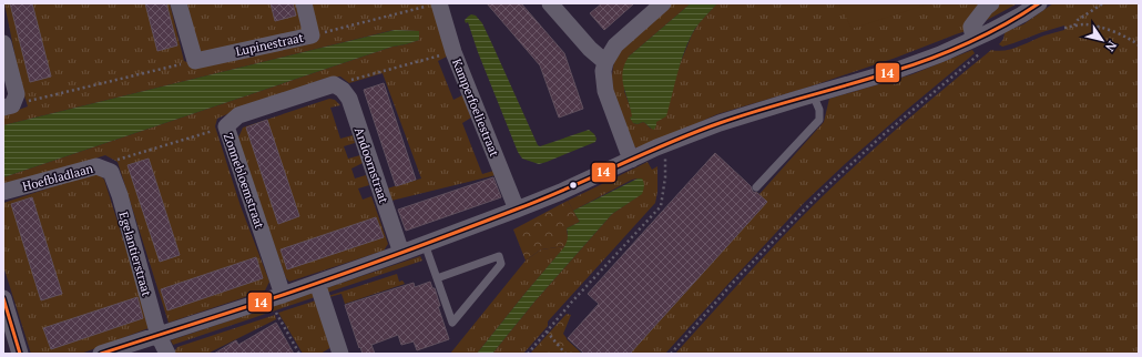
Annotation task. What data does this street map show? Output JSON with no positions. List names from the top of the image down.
{
  "streets": {
    "street": [
      "Lupinestraat",
      "Kamperfoeliestraat",
      "Andoornstraat",
      "Hoefbladlaan",
      "Zonnebloemstraat",
      "Egelantierstraat"
    ]
  },
  "crossings": [
    ["Andoornstraat", "Zonnebloemstraat"],
    ["Hoefbladlaan", "Egelantierstraat"]
  ],
  "lines": ["transit line 14"],
  "north": "bottom right"
}
